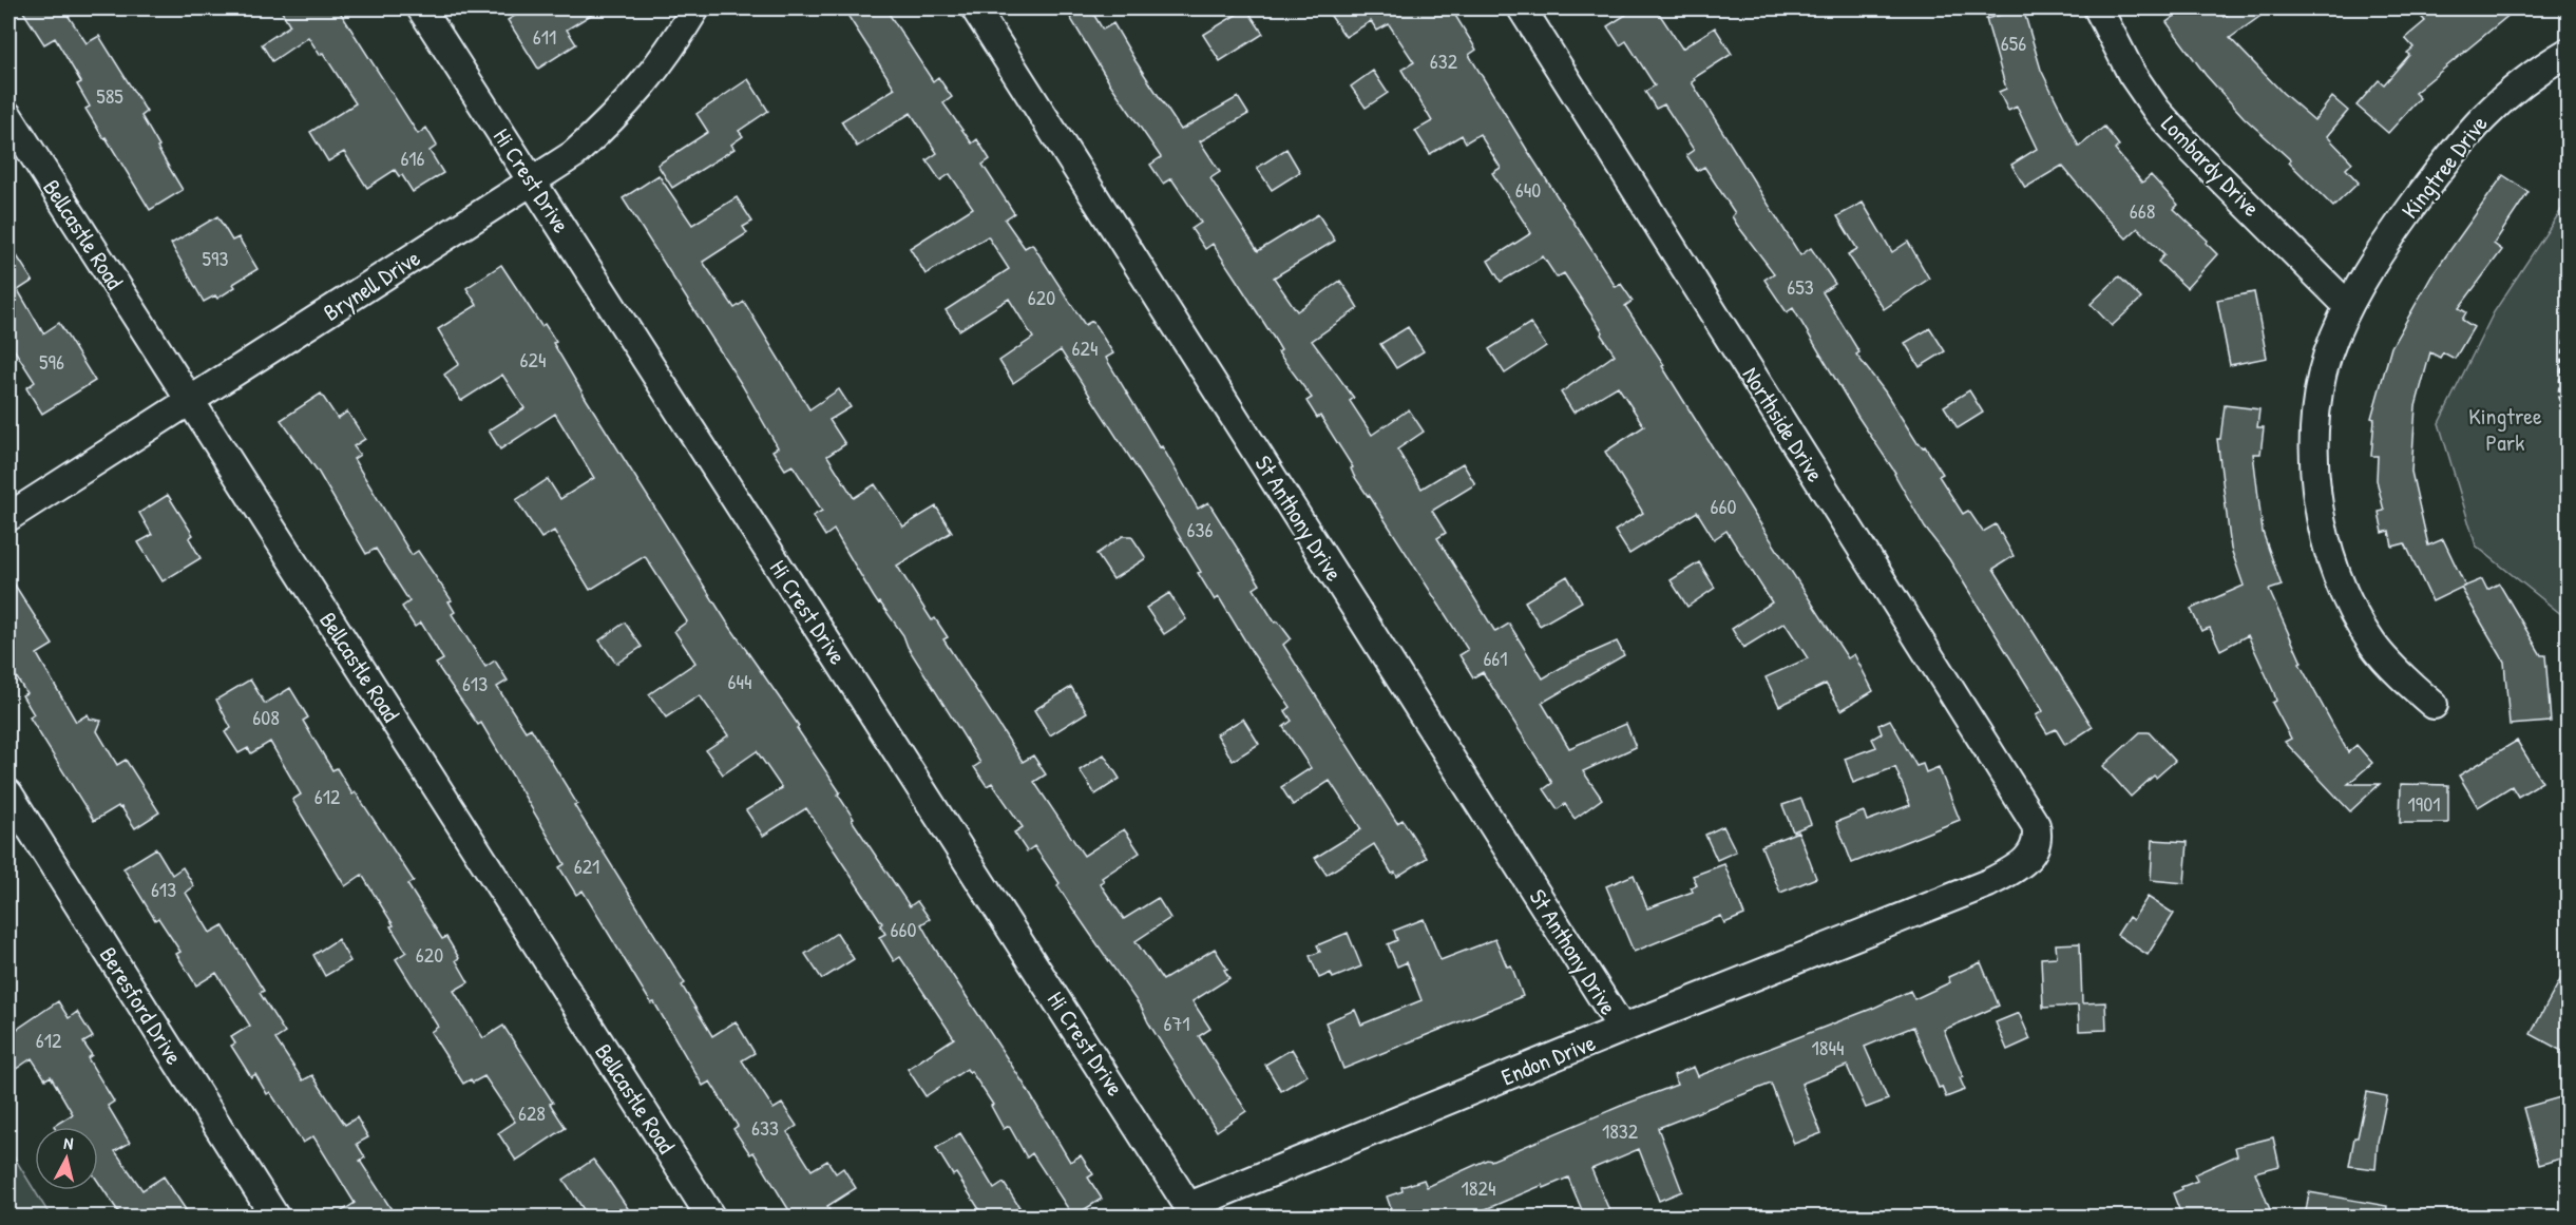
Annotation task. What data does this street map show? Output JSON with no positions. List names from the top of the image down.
{
  "streets": {
    "street": [
      "Lombardy Drive",
      "Kingtree Drive",
      "Hi Crest Drive",
      "Bellcastle Road",
      "Brynell Drive",
      "Northside Drive",
      "St Anthony Drive",
      "Beresford Drive",
      "Endon Drive"
    ]
  },
  "crossings": [
    ["Lombardy Drive", "Kingtree Drive"],
    ["Hi Crest Drive", "Brynell Drive"],
    ["Hi Crest Drive", "Endon Drive"],
    ["Bellcastle Road", "Brynell Drive"],
    ["Northside Drive", "Endon Drive"],
    ["St Anthony Drive", "Endon Drive"]
  ],
  "parks": ["Kingtree Park"],
  "house_numbers": [
    "611",
    "656",
    "632",
    "585",
    "616",
    "640",
    "668",
    "593",
    "653",
    "620",
    "624",
    "624",
    "596",
    "660",
    "636",
    "661",
    "644",
    "613",
    "608",
    "612",
    "1901",
    "621",
    "613",
    "660",
    "620",
    "671",
    "612",
    "1844",
    "628",
    "633",
    "1832",
    "1824"
  ],
  "north": "top"
}
